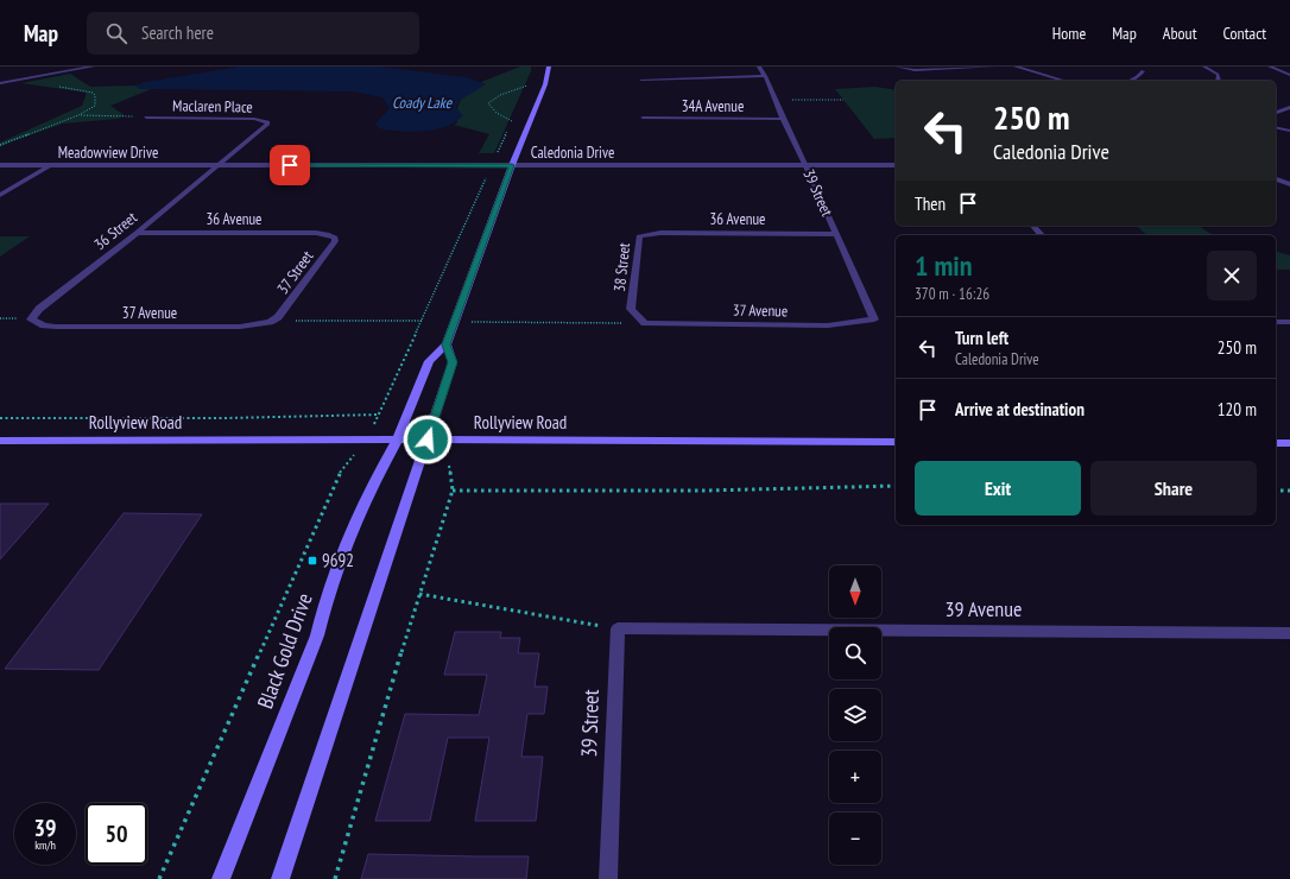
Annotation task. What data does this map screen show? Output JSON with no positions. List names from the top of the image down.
{
  "streets": {
    "main road": ["Rollyview Road", "Black Gold Drive"],
    "street": [
      "Maclaren Place",
      "34A Avenue",
      "Meadowview Drive",
      "Caledonia Drive",
      "39 Street",
      "36 Avenue",
      "36 Street",
      "38 Street",
      "37 Street",
      "37 Avenue",
      "39 Avenue"
    ]
  },
  "crossings": [
    ["Maclaren Place", "Meadowview Drive"],
    ["Maclaren Place", "Caledonia Drive"],
    ["Maclaren Place", "36 Street"],
    ["34A Avenue", "39 Street"],
    ["Meadowview Drive", "Caledonia Drive"],
    ["Meadowview Drive", "36 Street"],
    ["Caledonia Drive", "39 Street"],
    ["Caledonia Drive", "36 Street"],
    ["39 Street", "36 Avenue"],
    ["39 Street", "37 Avenue"],
    ["39 Street", "39 Avenue"],
    ["36 Avenue", "36 Street"],
    ["36 Avenue", "38 Street"],
    ["36 Avenue", "37 Street"],
    ["36 Street", "37 Avenue"],
    ["38 Street", "37 Avenue"],
    ["37 Street", "37 Avenue"],
    ["Rollyview Road", "Black Gold Drive"]
  ],
  "water": ["Coady Lake"],
  "places": {
    "transit": ["9692"]
  },
  "north": "bottom",
  "page": {
    "header": "Map",
    "search": "Search here",
    "nav": [
      "Home",
      "Map",
      "About",
      "Contact"
    ],
    "turn": ["250 m", "Caledonia Drive"],
    "then": "Then",
    "heading": ["1 min", "370 m · 16:26"],
    "list": [
      {
        "name": "Turn left",
        "note": "Caledonia Drive",
        "value": "250 m"
      },
      {
        "name": "Arrive at destination",
        "value": "120 m"
      }
    ],
    "buttons": ["Exit", "Share"],
    "map_buttons": ["+", "−"],
    "speed": "39 km/h",
    "limit": "50"
  }
}
